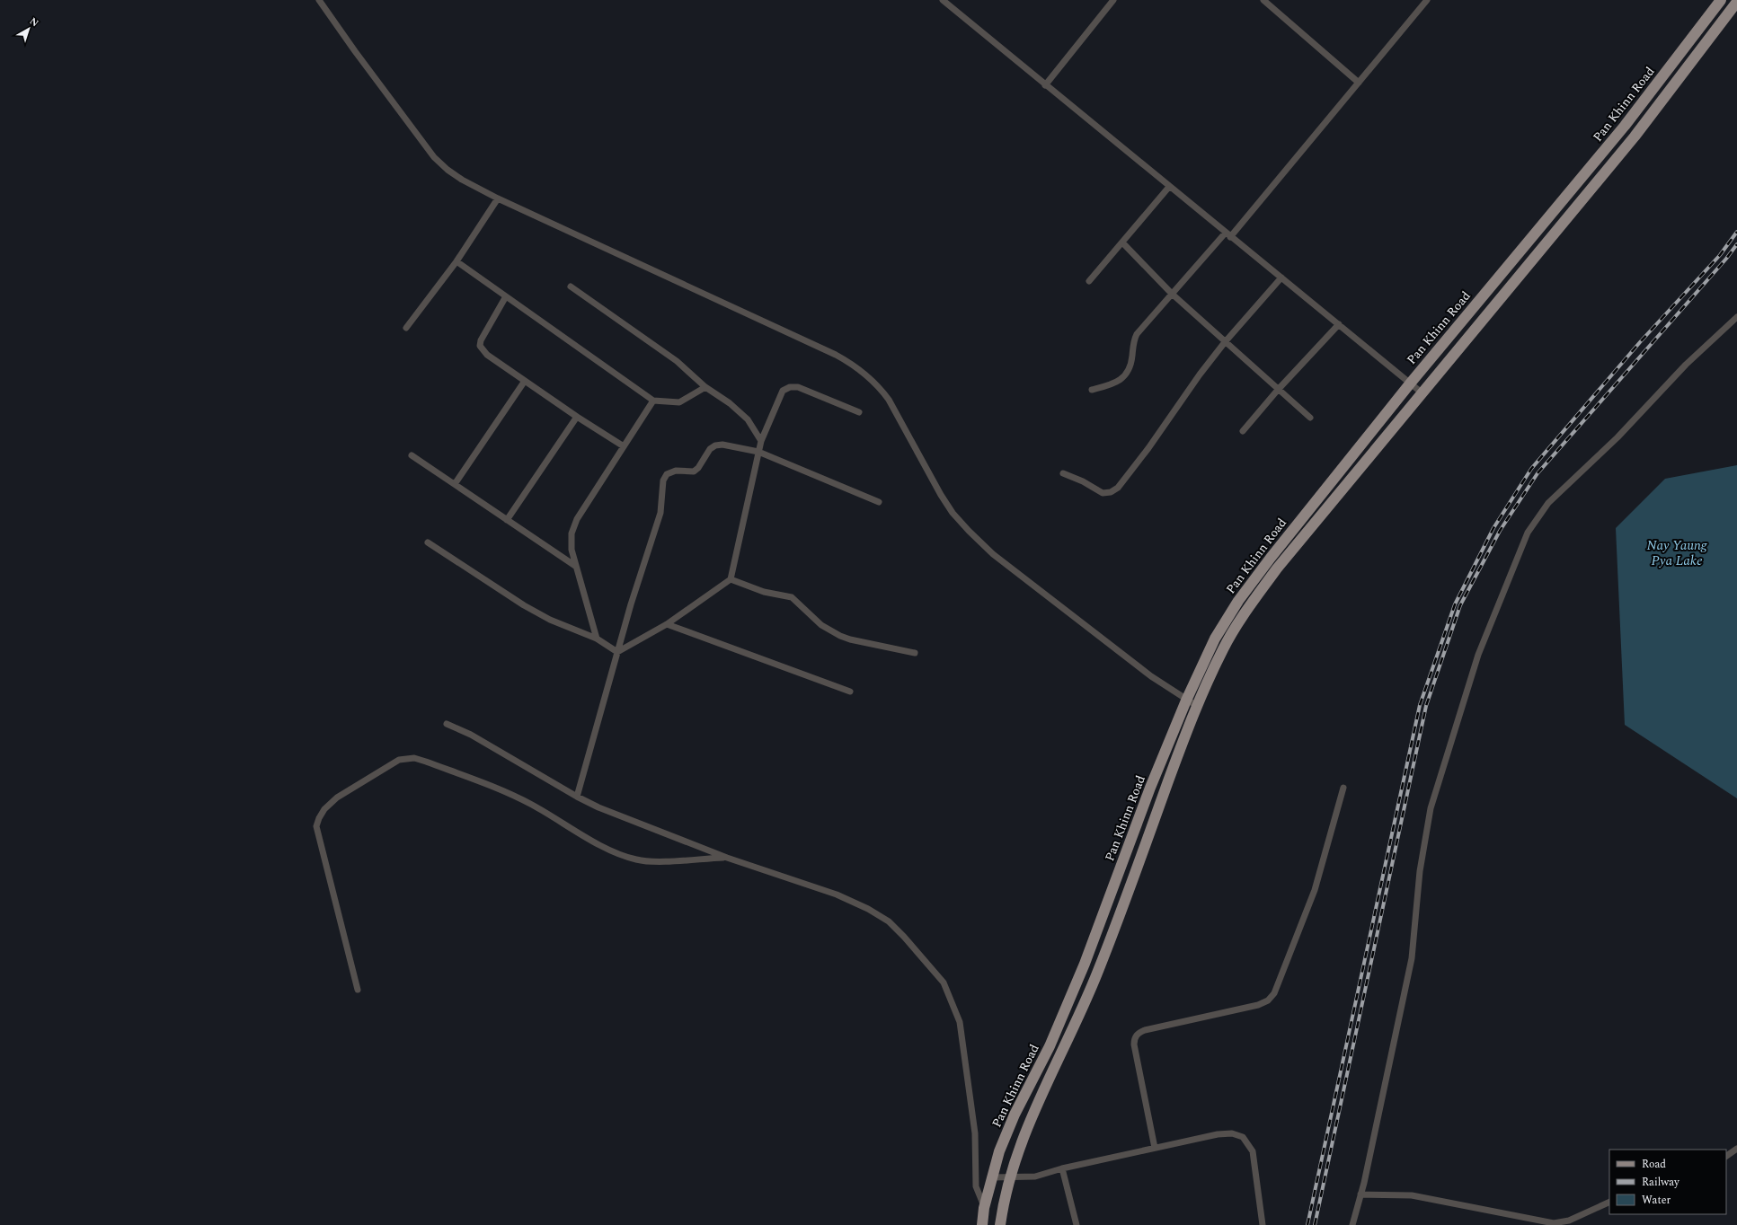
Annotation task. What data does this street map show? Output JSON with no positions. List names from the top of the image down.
{
  "streets": {
    "main road": ["Pan Khinn Road"]
  },
  "water": ["Nay Yaung Pya Lake"],
  "legend": ["Road", "Railway", "Water"],
  "north": "top right"
}
